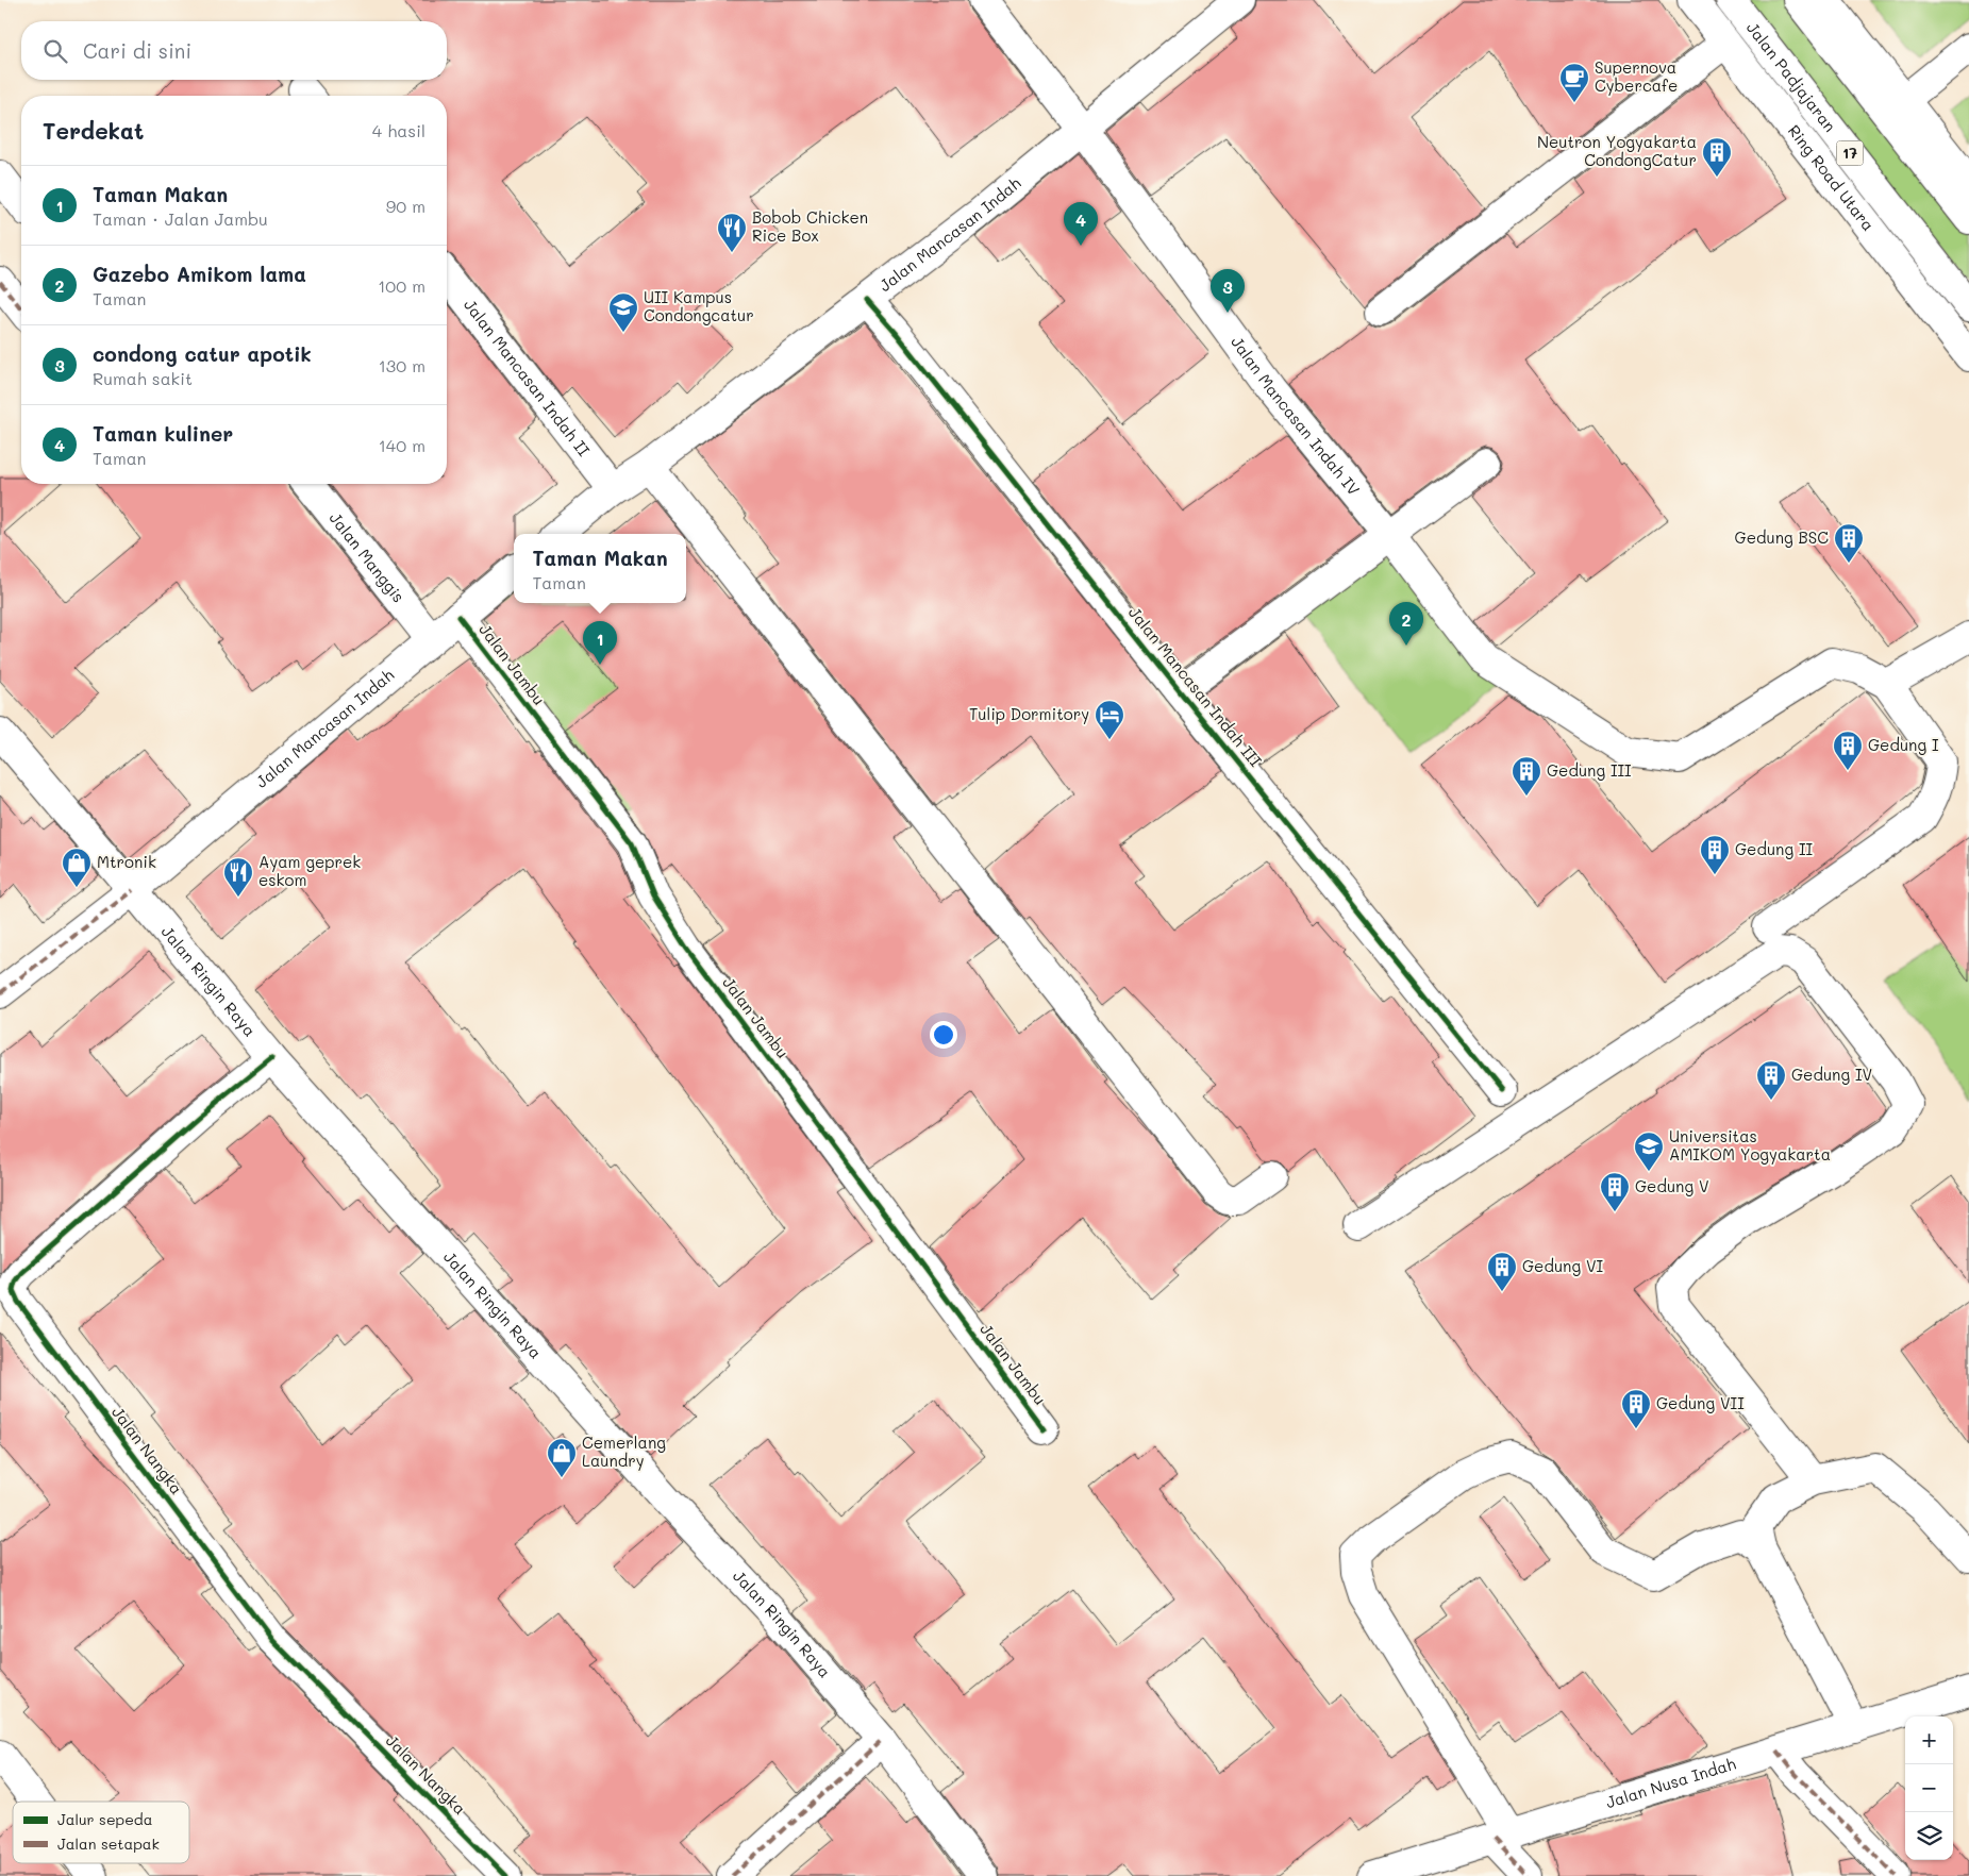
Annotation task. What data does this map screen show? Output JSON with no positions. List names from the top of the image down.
{
  "streets": {
    "main road": [
      "Jalan Padjajaran",
      "17",
      "Ring Road Utara",
      "Jalan Mancasan Indah",
      "Jalan Mancasan Indah II",
      "Jalan Mancasan Indah IV",
      "Jalan Manggis",
      "Jalan Jambu",
      "Jalan Mancasan Indah III",
      "Jalan Ringin Raya",
      "Jalan Nangka",
      "Jalan Nusa Indah"
    ]
  },
  "crossings": [
    ["Jalan Mancasan Indah", "Jalan Mancasan Indah II"],
    ["Jalan Mancasan Indah", "Jalan Mancasan Indah IV"],
    ["Jalan Mancasan Indah", "Jalan Manggis"],
    ["Jalan Mancasan Indah", "Jalan Jambu"],
    ["Jalan Mancasan Indah", "Jalan Mancasan Indah III"],
    ["Jalan Mancasan Indah", "Jalan Ringin Raya"],
    ["Jalan Ringin Raya", "Jalan Nangka"]
  ],
  "places": {
    "cafe": ["Supernova Cybercafe"],
    "building": [
      "Neutron Yogyakarta CondongCatur",
      "Gedung BSC",
      "Gedung I",
      "Gedung III",
      "Gedung II",
      "Gedung IV",
      "Gedung V",
      "Gedung VI",
      "Gedung VII"
    ],
    "restaurant": ["Bobob Chicken Rice Box", "Ayam geprek eskom"],
    "school or university": ["UII Kampus Condongcatur", "Universitas AMIKOM Yogyakarta"],
    "hotel": ["Tulip Dormitory"],
    "shop": ["Mtronik", "Cemerlang Laundry"]
  },
  "legend": ["Jalur sepeda", "Jalan setapak"],
  "page": {
    "search": "Cari di sini",
    "heading": ["Terdekat", "4 hasil"],
    "list": [
      {
        "mark": "1",
        "name": "Taman Makan",
        "note": "Taman · Jalan Jambu",
        "value": "90 m"
      },
      {
        "mark": "2",
        "name": "Gazebo Amikom lama",
        "note": "Taman",
        "value": "100 m"
      },
      {
        "mark": "3",
        "name": "condong catur apotik",
        "note": "Rumah sakit",
        "value": "130 m"
      },
      {
        "mark": "4",
        "name": "Taman kuliner",
        "note": "Taman",
        "value": "140 m"
      }
    ],
    "pins": [
      "4",
      "3",
      "2",
      "1"
    ],
    "popup": ["Taman Makan", "Taman"],
    "map_buttons": ["+", "−"]
  }
}
